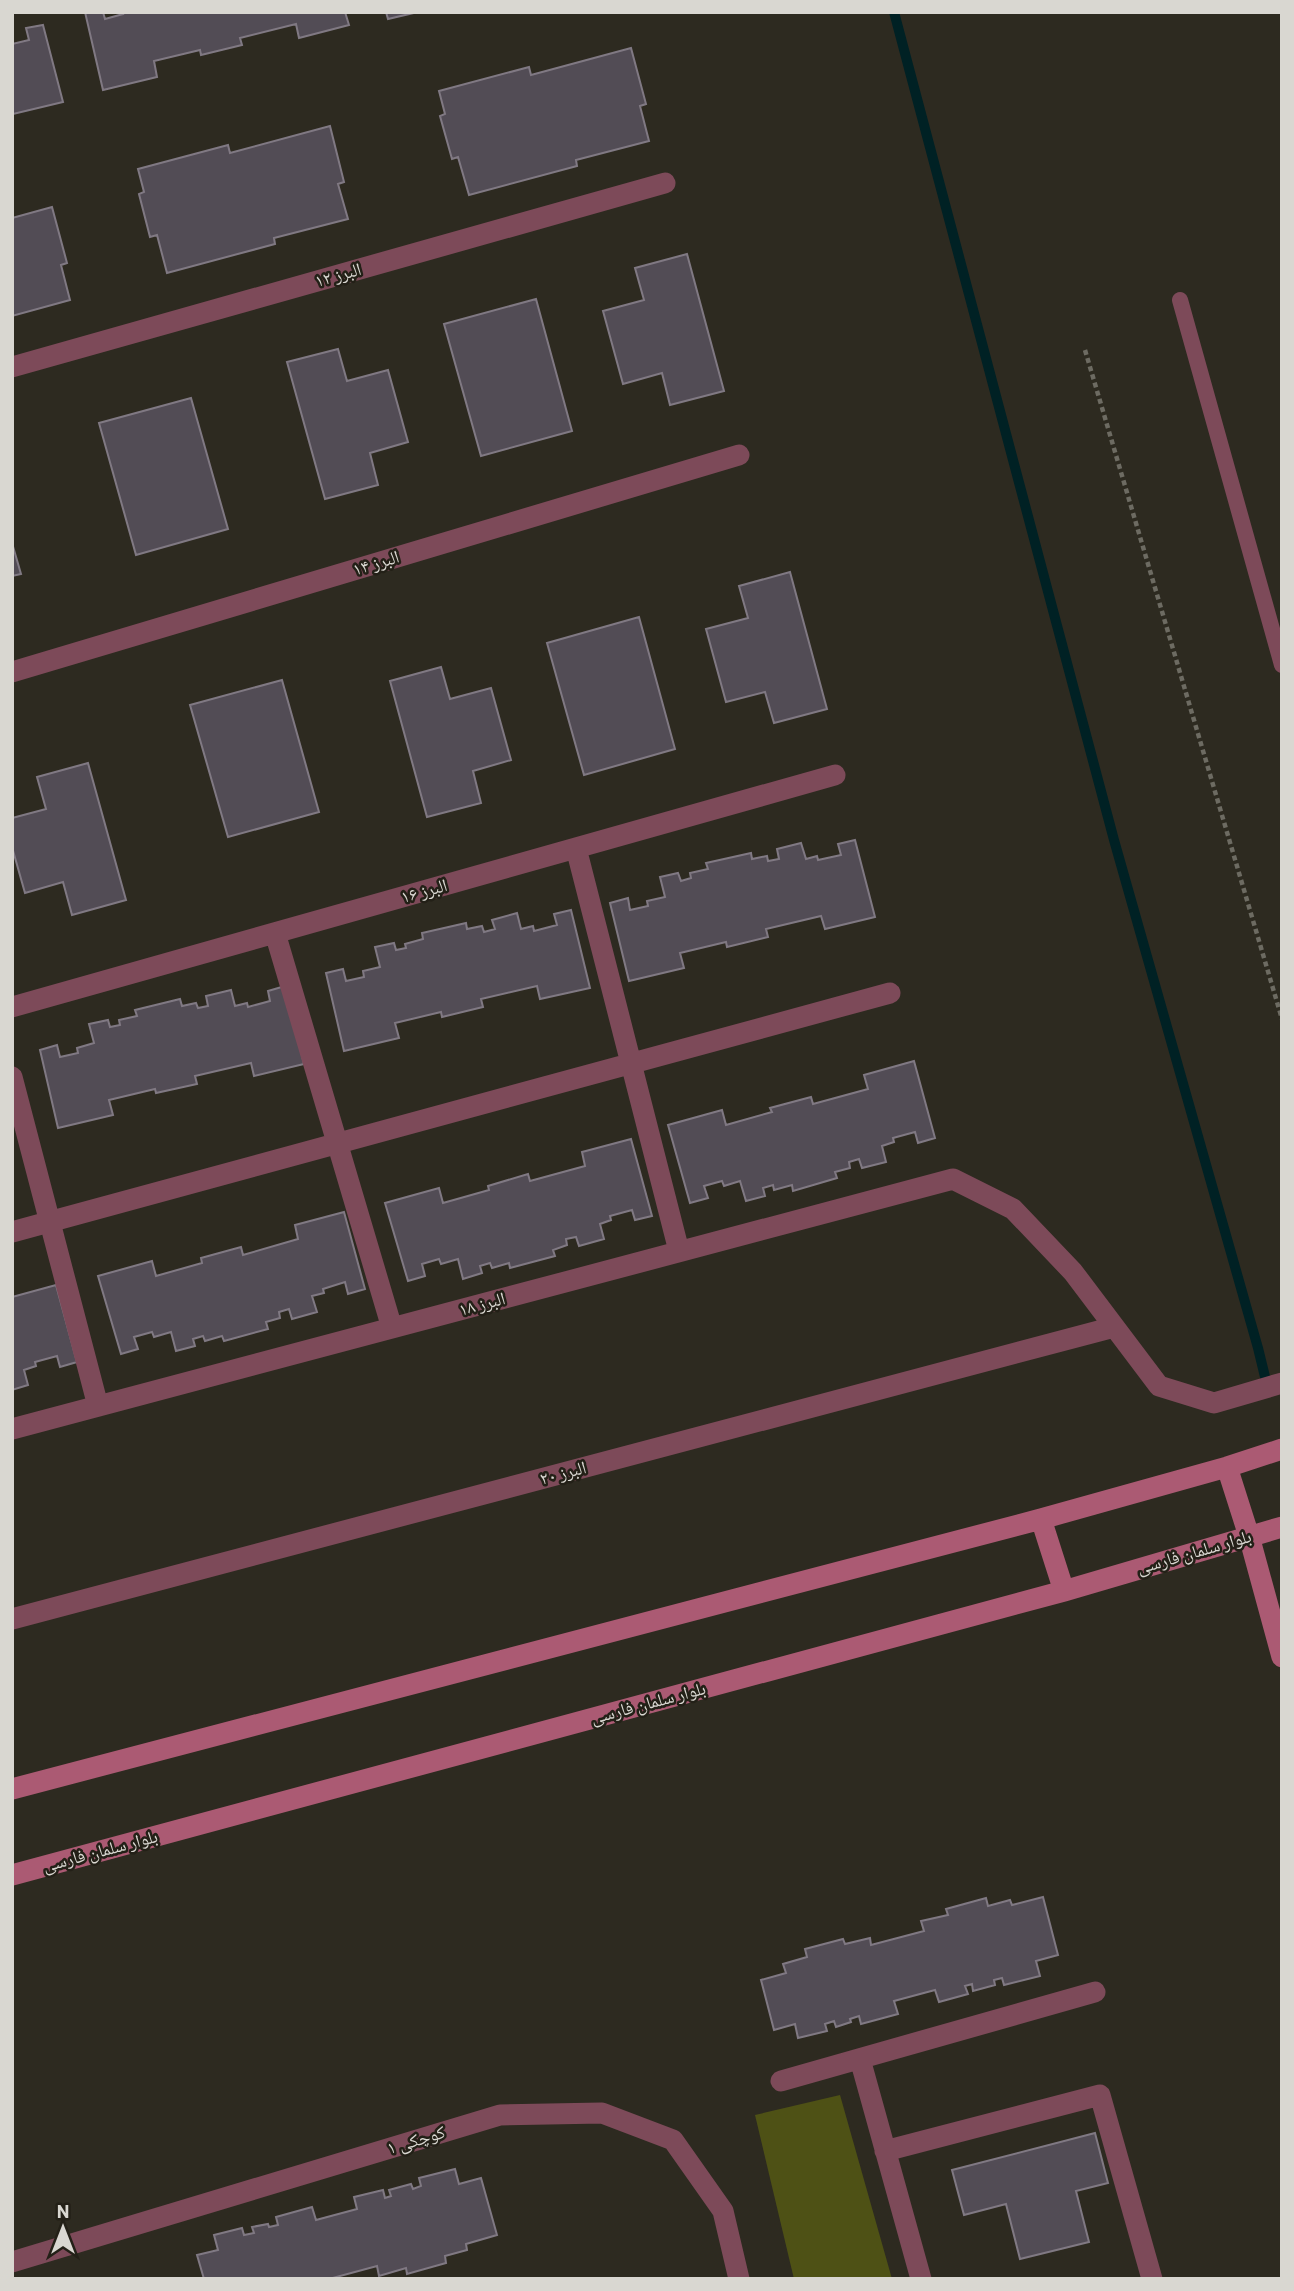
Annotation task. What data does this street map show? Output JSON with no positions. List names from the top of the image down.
{
  "streets": {
    "main road": ["بلوار سلمان فارسی"],
    "street": [
      "البرز ۱۲",
      "البرز ۱۴",
      "البرز ۱۶",
      "البرز ۱۸",
      "البرز ۲۰",
      "کوچکی ۱"
    ]
  },
  "crossings": [
    ["البرز ۱۸", "البرز ۲۰"]
  ],
  "north": "top"
}
